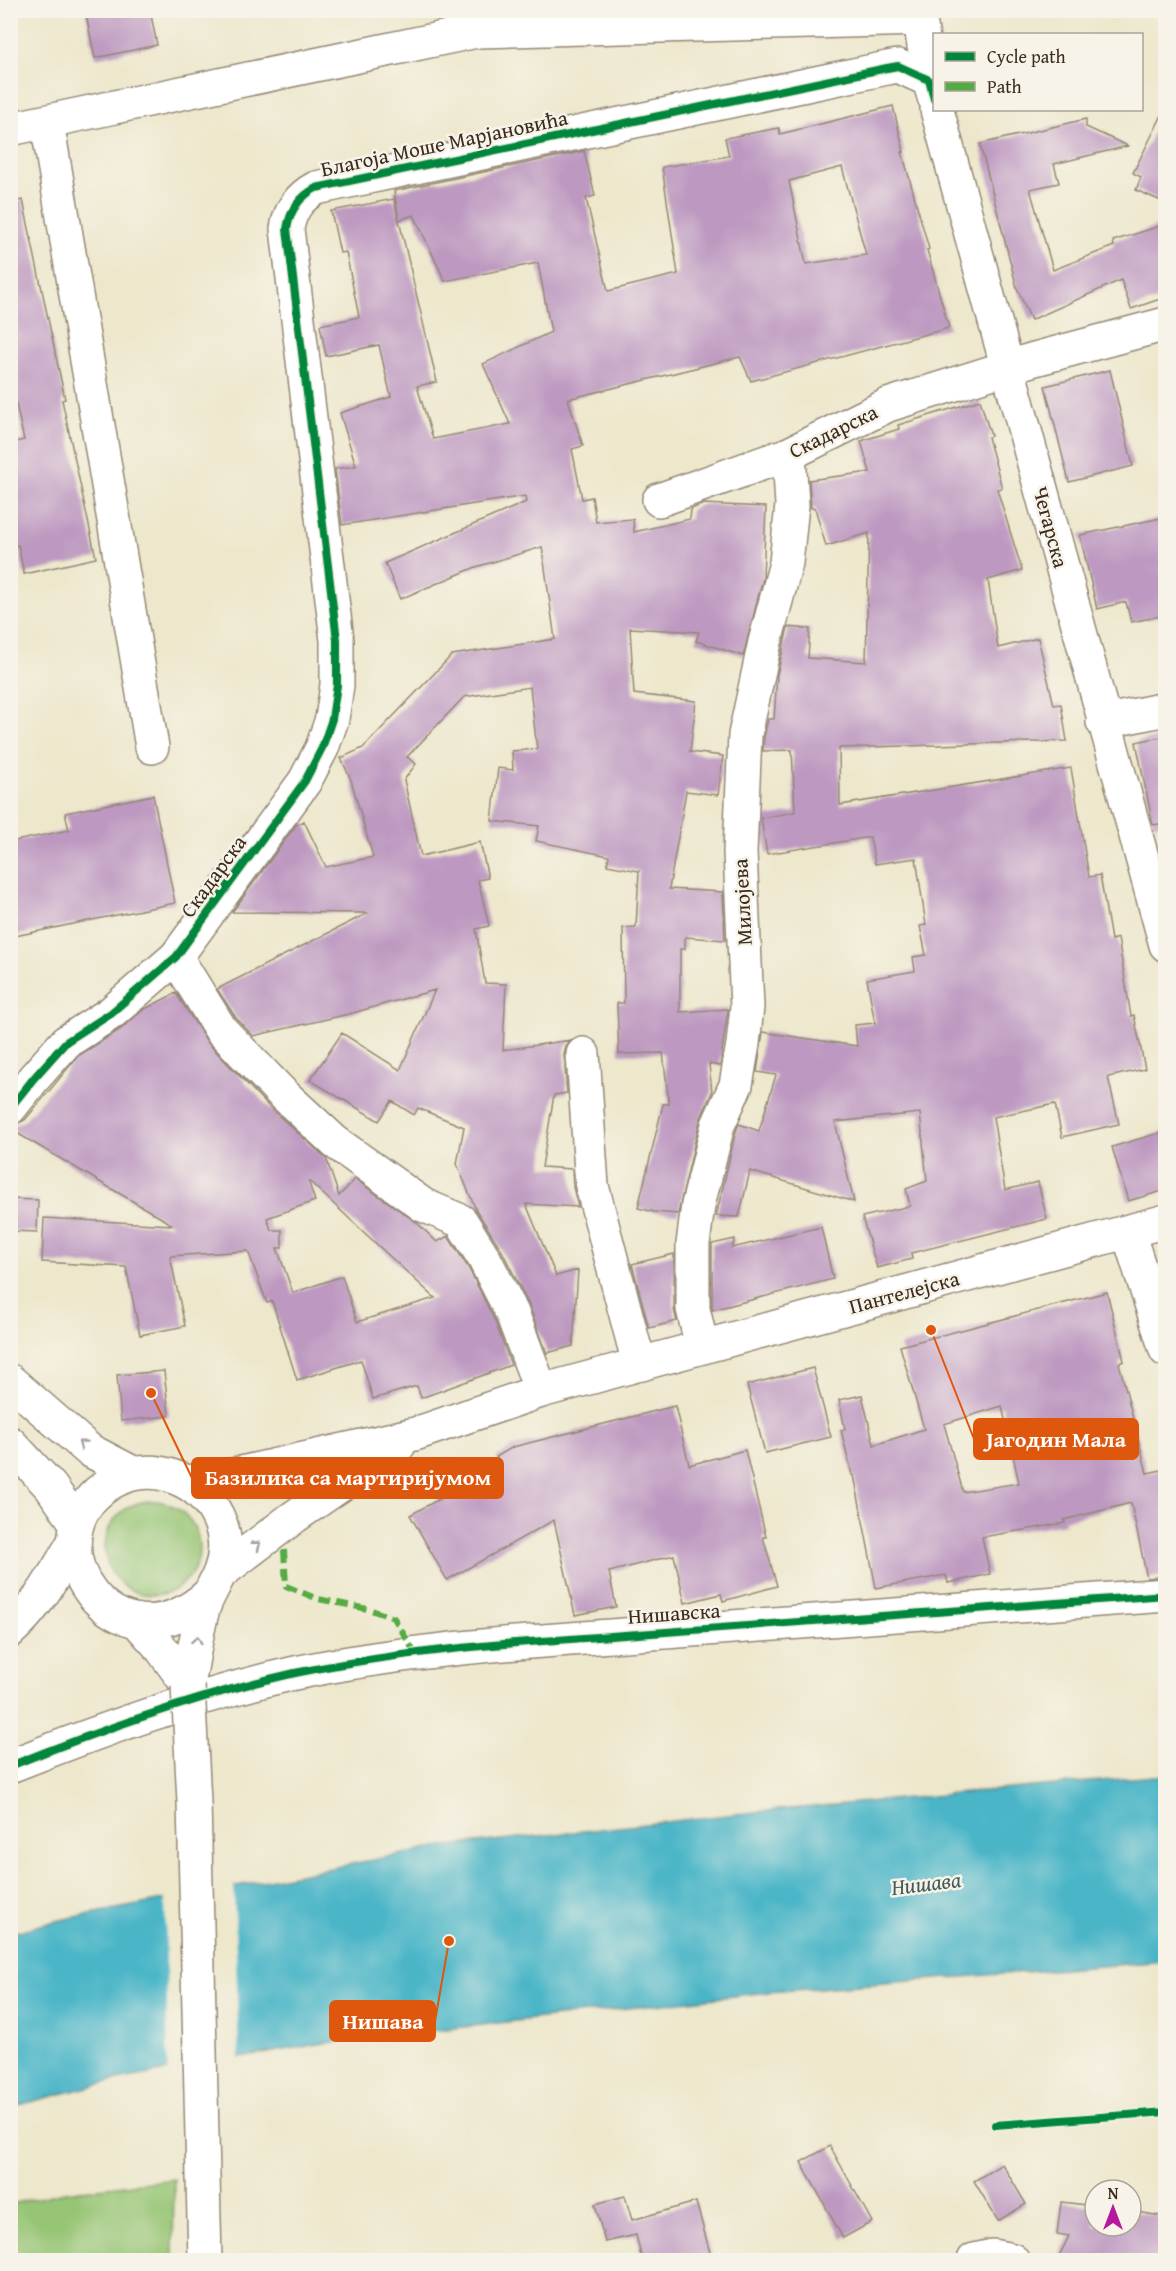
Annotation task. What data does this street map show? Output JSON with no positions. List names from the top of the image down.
{
  "streets": {
    "street": [
      "Благоја Моше Марјановића",
      "Скадарска",
      "Чегарска",
      "Милојева",
      "Пантелејска",
      "Нишавска"
    ]
  },
  "crossings": [
    ["Благоја Моше Марјановића", "Скадарска"],
    ["Скадарска", "Чегарска"],
    ["Скадарска", "Милојева"],
    ["Милојева", "Пантелејска"]
  ],
  "water": ["Нишава"],
  "places": ["Јагодин Мала", "Базилика са мартиријумом", "Нишава"],
  "legend": ["Cycle path", "Path"],
  "north": "top"
}
